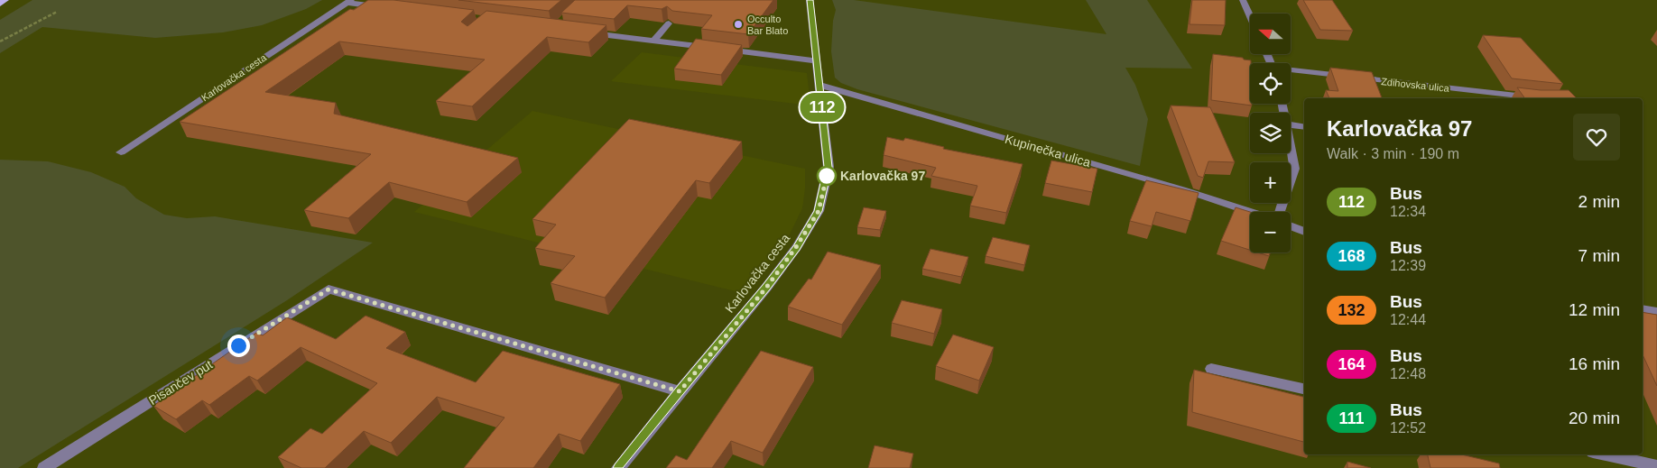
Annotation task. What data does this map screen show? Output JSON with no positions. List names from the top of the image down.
{
  "streets": {
    "street": [
      "Karlovačka cesta",
      "Zdihovska ulica",
      "Kupinečka ulica",
      "Pisančev put"
    ]
  },
  "crossings": [
    ["Karlovačka cesta", "Kupinečka ulica"],
    ["Karlovačka cesta", "Pisančev put"]
  ],
  "places": ["Occulto Bar Blato", "Karlovačka 97"],
  "lines": ["bus line 112"],
  "north": "left",
  "page": {
    "on_map": "112",
    "map_buttons": ["+", "−"],
    "heading": ["Karlovačka 97", "Walk · 3 min · 190 m"],
    "list": [
      {
        "mark": "112",
        "name": "Bus",
        "note": "12:34",
        "value": "2 min"
      },
      {
        "mark": "168",
        "name": "Bus",
        "note": "12:39",
        "value": "7 min"
      },
      {
        "mark": "132",
        "name": "Bus",
        "note": "12:44",
        "value": "12 min"
      },
      {
        "mark": "164",
        "name": "Bus",
        "note": "12:48",
        "value": "16 min"
      },
      {
        "mark": "111",
        "name": "Bus",
        "note": "12:52",
        "value": "20 min"
      }
    ]
  }
}
